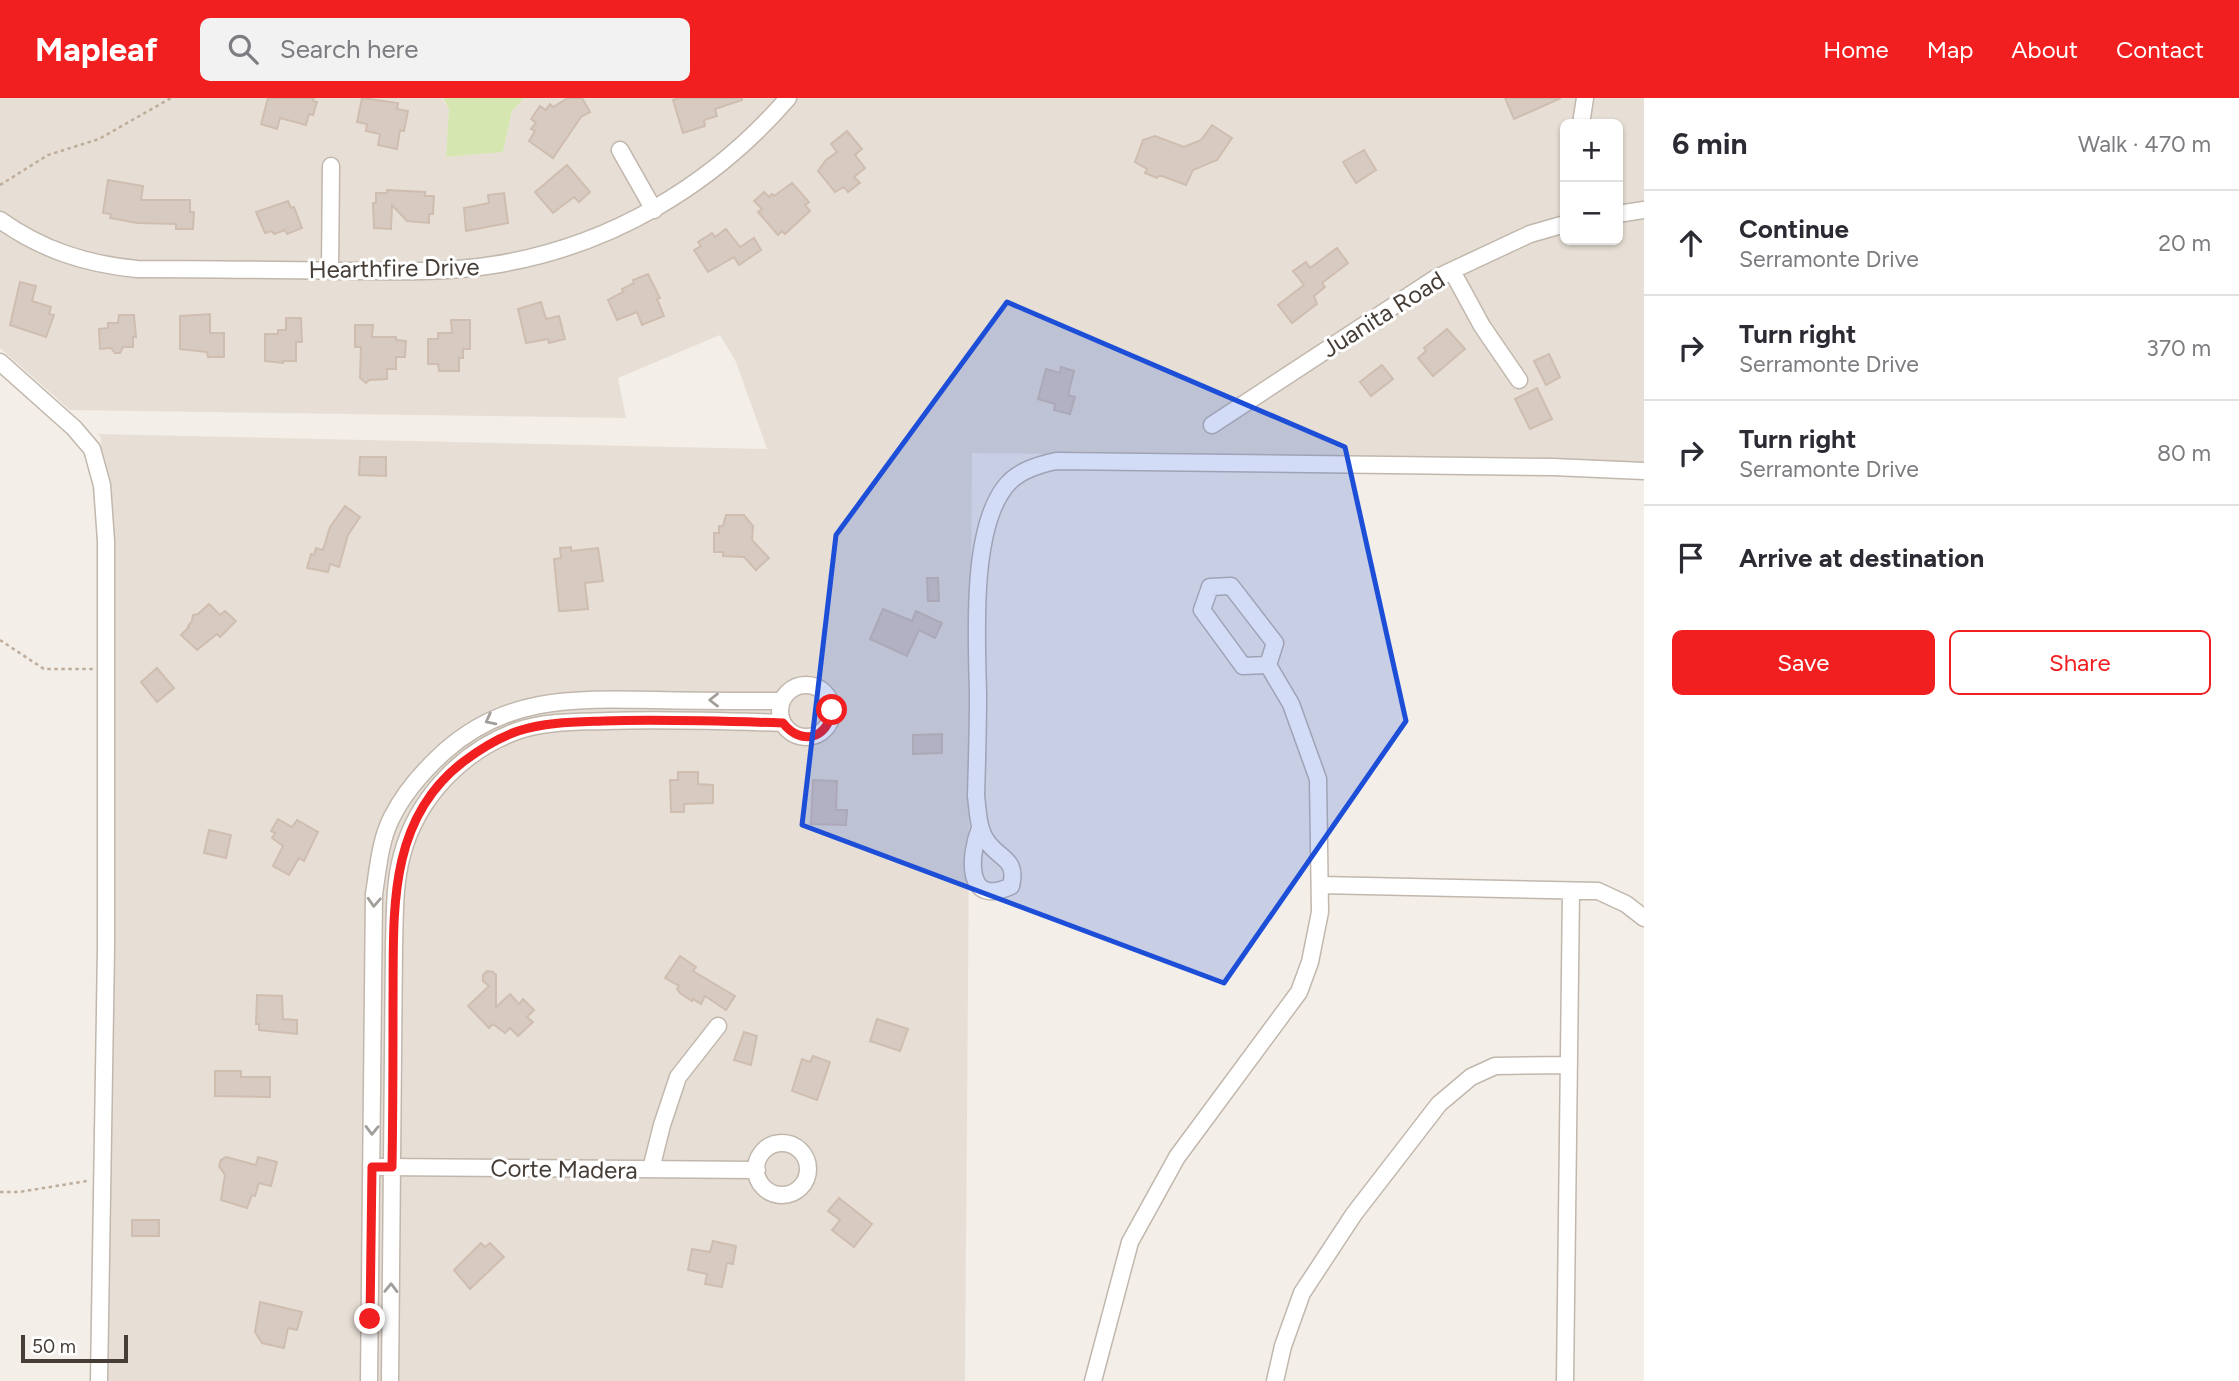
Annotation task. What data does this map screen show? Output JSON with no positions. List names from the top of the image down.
{
  "streets": {
    "street": ["Hearthfire Drive", "Juanita Road", "Corte Madera"]
  },
  "scale_bar": "50 m",
  "page": {
    "header": "Mapleaf",
    "search": "Search here",
    "nav": [
      "Home",
      "Map",
      "About",
      "Contact"
    ],
    "heading": ["6 min", "Walk · 470 m"],
    "map_buttons": ["+", "−"],
    "list": [
      ["Continue", "Serramonte Drive", "20 m"],
      ["Turn right", "Serramonte Drive", "370 m"],
      ["Turn right", "Serramonte Drive", "80 m"],
      "Arrive at destination"
    ],
    "buttons": ["Save", "Share"],
    "scale": "50 m"
  }
}
